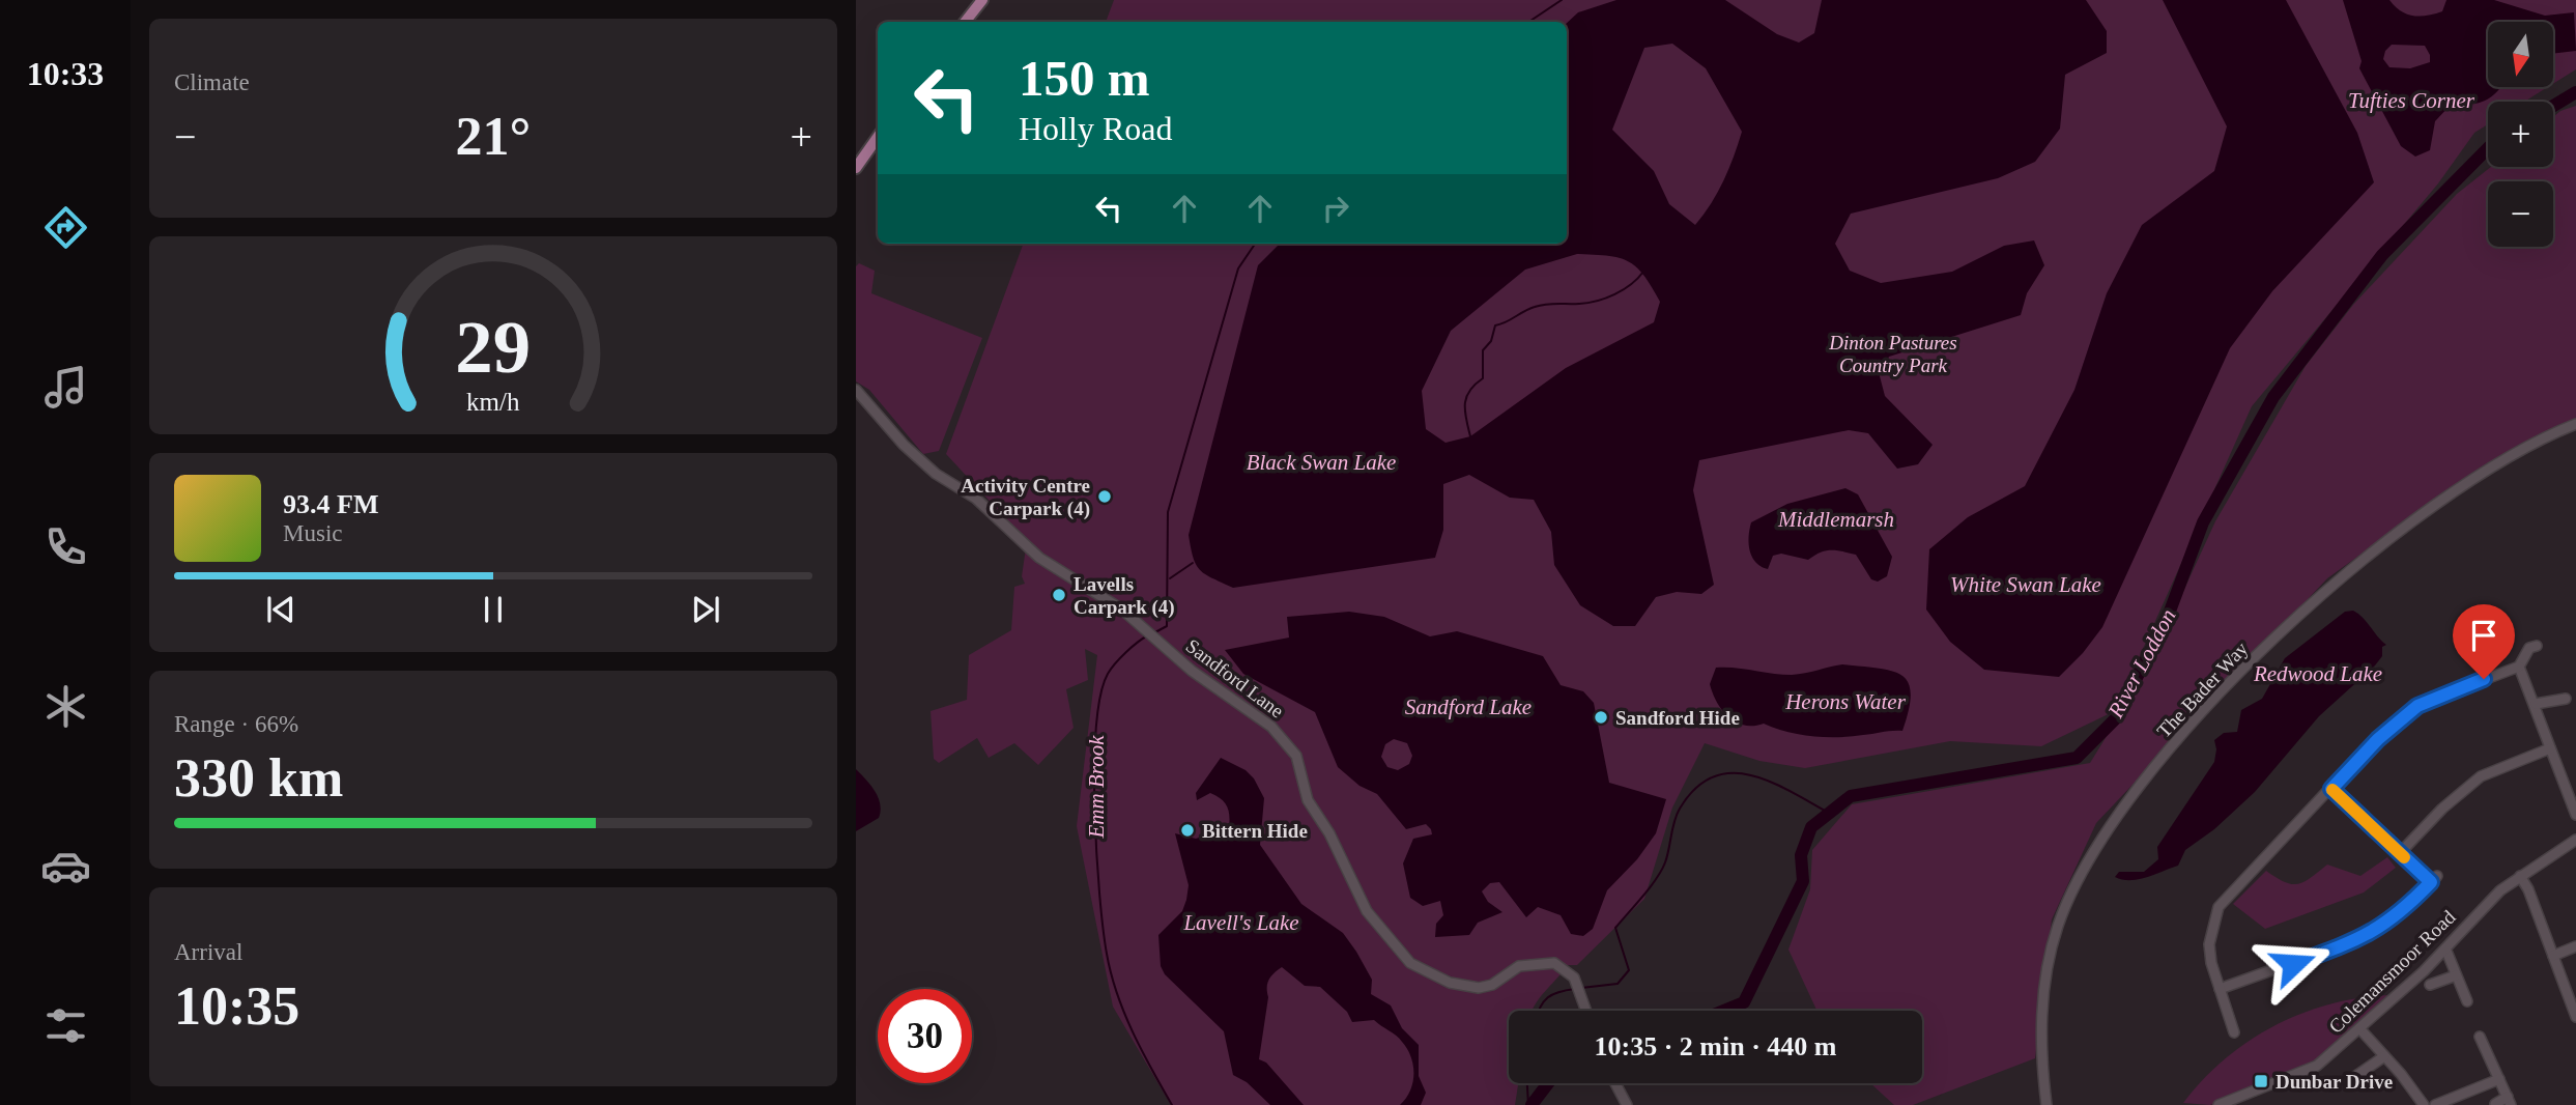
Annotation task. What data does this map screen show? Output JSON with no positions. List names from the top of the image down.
{
  "streets": {
    "street": ["Sandford Lane", "The Bader Way", "Colemansmoor Road"]
  },
  "water": [
    "Tufties Corner",
    "Black Swan Lake",
    "Middlemarsh",
    "White Swan Lake",
    "River Loddon",
    "Redwood Lake",
    "Herons Water",
    "Sandford Lake",
    "Emm Brook",
    "Lavell's Lake"
  ],
  "parks": ["Dinton Pastures Country Park"],
  "places": {
    "other": [
      "Activity Centre Carpark (4)",
      "Lavells Carpark (4)",
      "Sandford Hide",
      "Bittern Hide"
    ],
    "transit": ["Dunbar Drive"]
  },
  "north": "bottom",
  "page": {
    "tabs": "10:33",
    "tile": [
      "Climate",
      ["Range · 66%", "330 km"],
      ["Arrival", "10:35"]
    ],
    "map_buttons": ["+", "−"],
    "turn": ["150 m", "Holly Road"],
    "heat": ["−", "21°", "+"],
    "song": ["93.4 FM", "Music"],
    "limit": "30",
    "trip": "10:35 · 2 min · 440 m",
    "gauge": ["29", "km/h"]
  }
}
